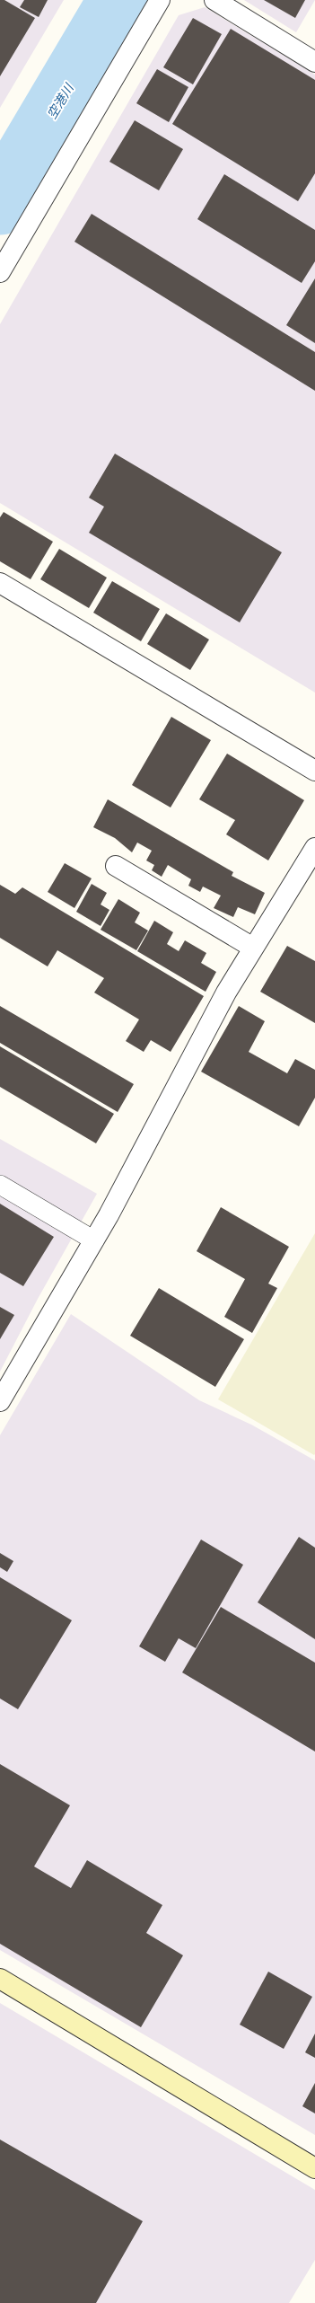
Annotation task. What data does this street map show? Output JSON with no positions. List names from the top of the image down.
{
  "water": ["空港川"]
}
